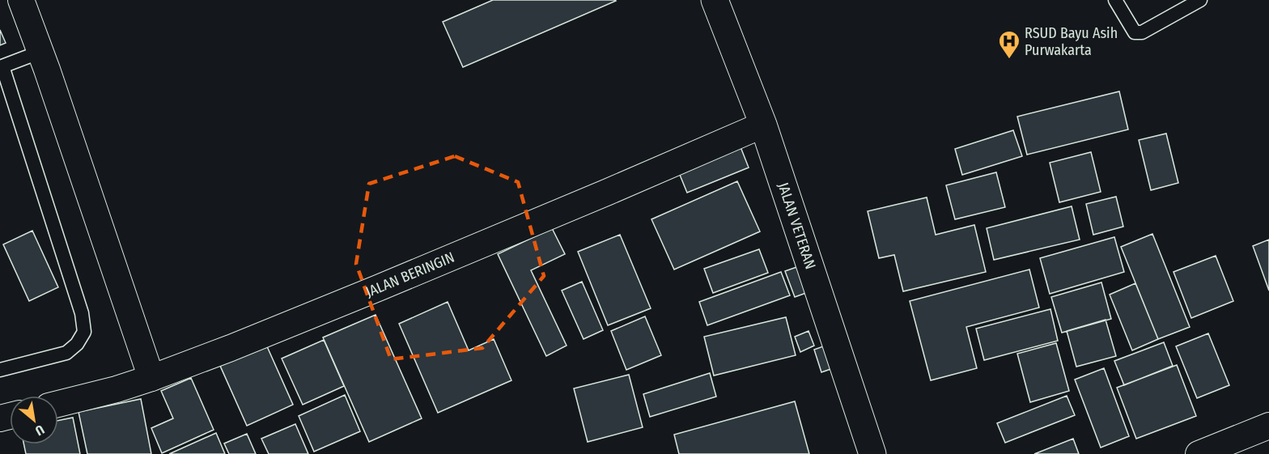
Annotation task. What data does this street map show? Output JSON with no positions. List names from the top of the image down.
{
  "streets": {
    "highway": ["JALAN VETERAN"],
    "street": ["JALAN BERINGIN"]
  },
  "crossings": [
    ["JALAN VETERAN", "JALAN BERINGIN"]
  ],
  "places": {
    "hospital": ["RSUD Bayu Asih Purwakarta"]
  },
  "north": "bottom right"
}
